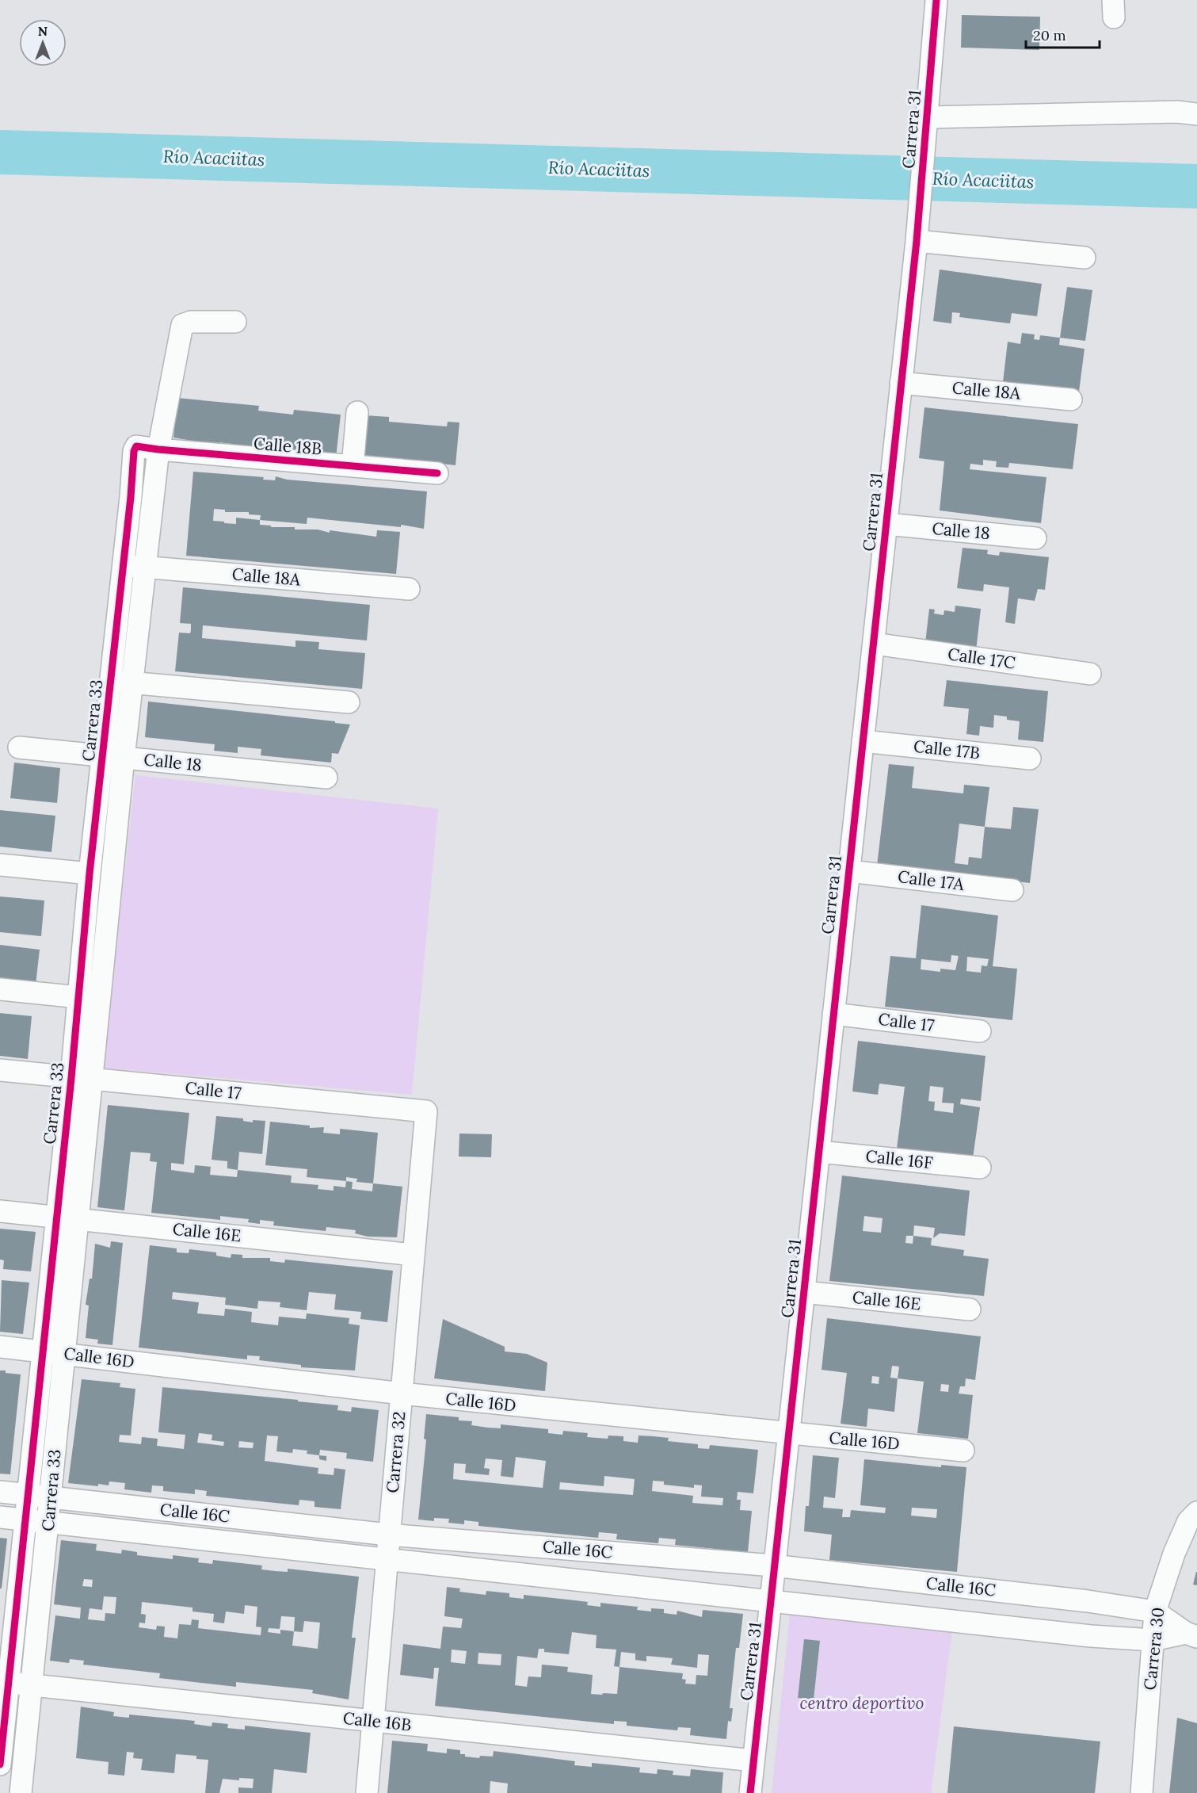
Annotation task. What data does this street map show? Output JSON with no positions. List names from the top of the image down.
{
  "streets": {
    "street": [
      "Carrera 31",
      "Calle 18A",
      "Calle 18B",
      "Calle 18",
      "Calle 17C",
      "Carrera 33",
      "Calle 17B",
      "Calle 17A",
      "Calle 17",
      "Calle 16F",
      "Calle 16E",
      "Calle 16D",
      "Carrera 32",
      "Calle 16C",
      "Carrera 30",
      "Calle 16B"
    ]
  },
  "crossings": [
    ["Carrera 31", "Calle 18A"],
    ["Carrera 31", "Calle 18"],
    ["Carrera 31", "Calle 17C"],
    ["Carrera 31", "Calle 17B"],
    ["Carrera 31", "Calle 17A"],
    ["Carrera 31", "Calle 17"],
    ["Carrera 31", "Calle 16F"],
    ["Carrera 31", "Calle 16E"],
    ["Carrera 31", "Calle 16D"],
    ["Carrera 31", "Calle 16C"],
    ["Carrera 31", "Calle 16B"],
    ["Calle 18A", "Carrera 33"],
    ["Calle 18B", "Carrera 33"],
    ["Calle 18", "Carrera 33"],
    ["Carrera 33", "Calle 17"],
    ["Carrera 33", "Calle 16E"],
    ["Carrera 33", "Calle 16D"],
    ["Carrera 33", "Calle 16C"],
    ["Carrera 33", "Calle 16B"],
    ["Calle 17", "Carrera 32"],
    ["Calle 16E", "Carrera 32"],
    ["Calle 16D", "Carrera 32"],
    ["Carrera 32", "Calle 16C"],
    ["Carrera 32", "Calle 16B"],
    ["Calle 16C", "Carrera 30"]
  ],
  "water": ["Río Acaciitas"],
  "parks": ["centro deportivo"],
  "scale_bar": "20 m",
  "north": "top"
}
